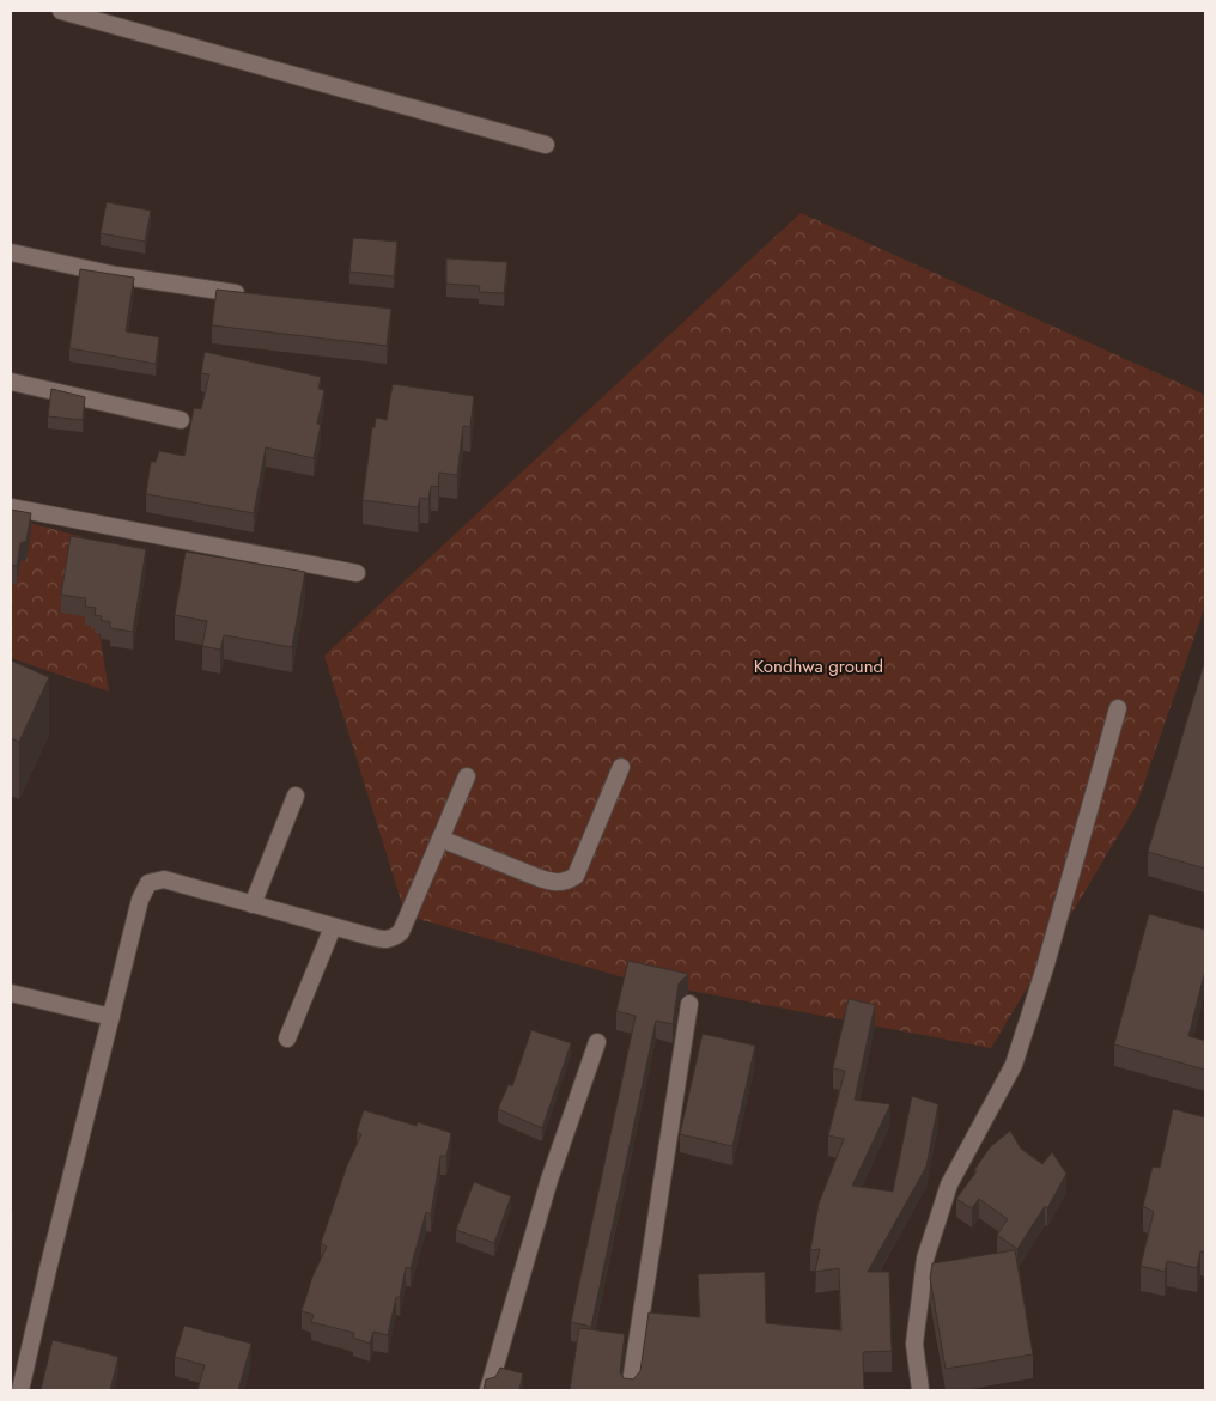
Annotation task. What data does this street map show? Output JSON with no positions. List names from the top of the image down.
{
  "parks": ["Kondhwa ground"]
}
